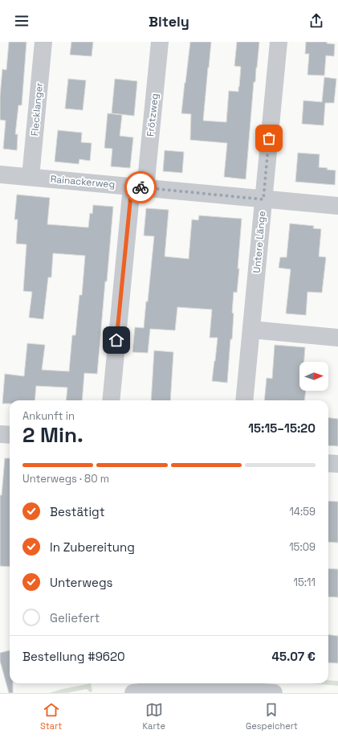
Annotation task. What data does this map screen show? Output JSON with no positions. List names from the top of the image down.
{
  "streets": {
    "street": [
      "Flecklanger",
      "Frötzweg",
      "Rainackerweg",
      "Untere Länge"
    ]
  },
  "crossings": [
    ["Flecklanger", "Rainackerweg"],
    ["Frötzweg", "Rainackerweg"],
    ["Rainackerweg", "Untere Länge"]
  ],
  "north": "right",
  "page": {
    "header": "Bitely",
    "heading": ["2 Min.", "Ankunft in", "15:15–15:20"],
    "panel": ["Bestellung #9620", "45.07 €"],
    "bar": "Unterwegs · 80 m",
    "list": [
      ["Bestätigt", "14:59"],
      ["In Zubereitung", "15:09"],
      ["Unterwegs", "15:11"],
      "Geliefert"
    ],
    "tabs": ["Start", "Karte", "Gespeichert"]
  }
}
